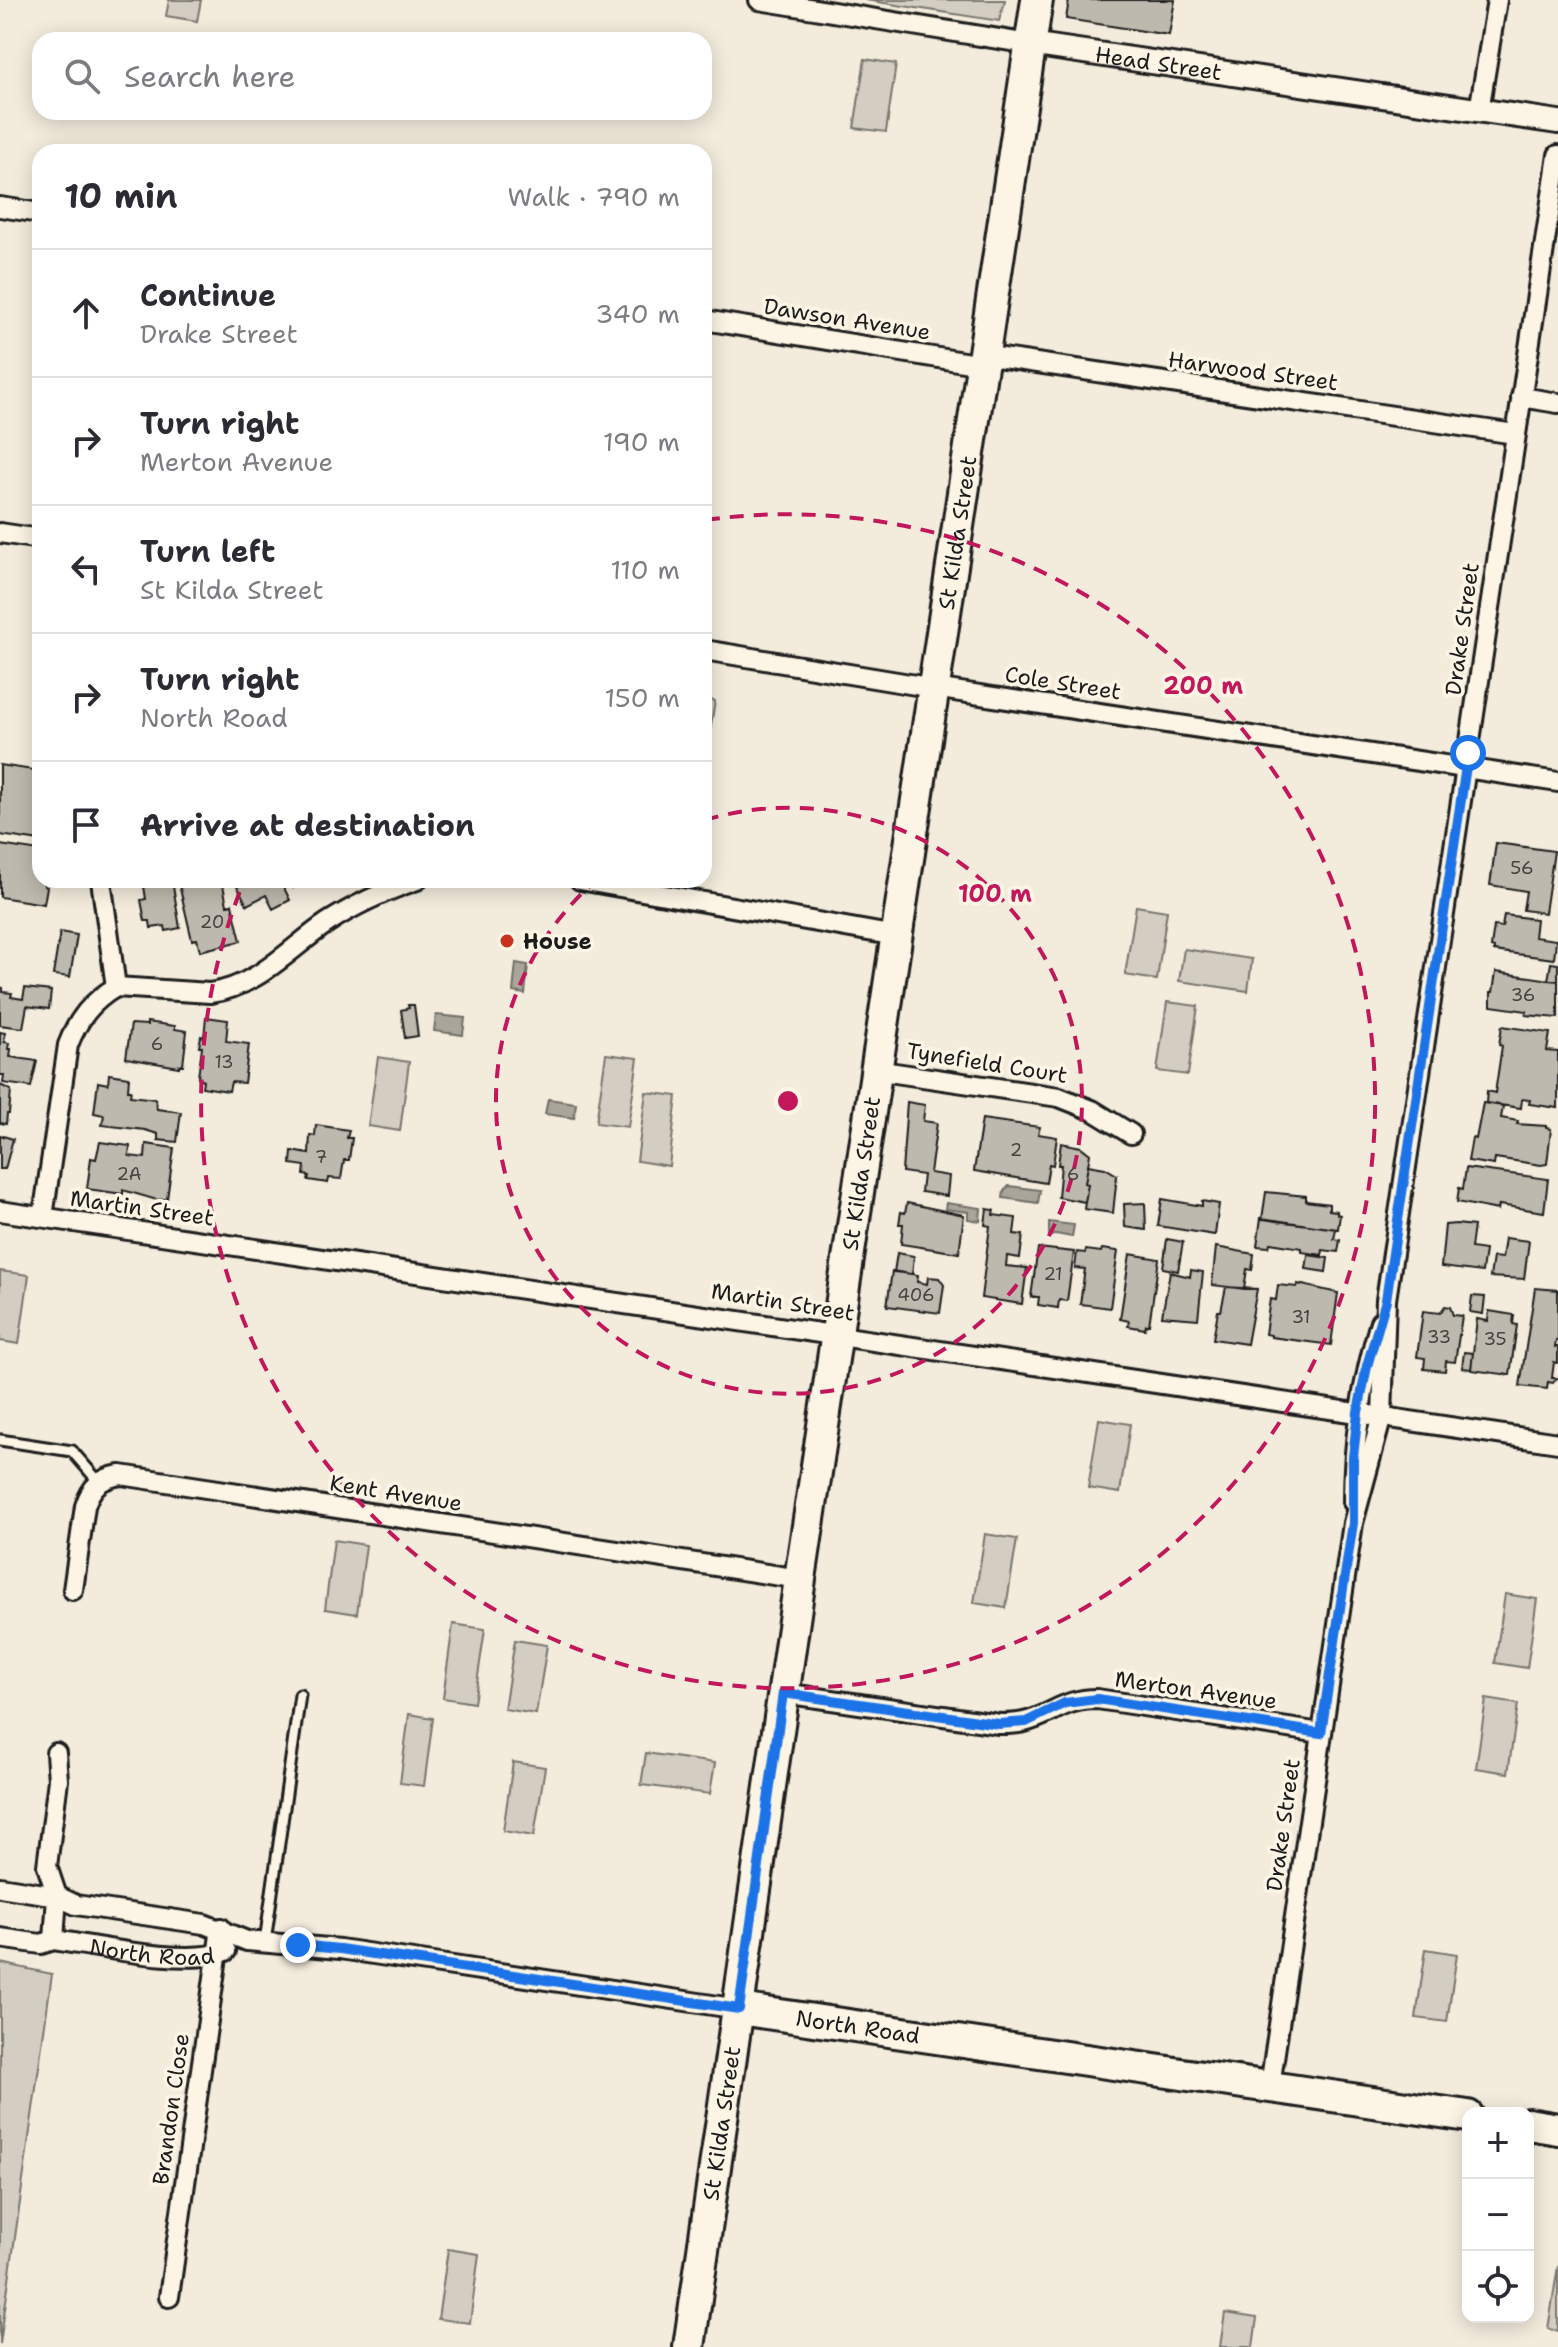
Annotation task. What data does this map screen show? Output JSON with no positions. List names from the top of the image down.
{
  "streets": {
    "main road": ["St Kilda Street", "North Road"],
    "street": [
      "Head Street",
      "Dawson Avenue",
      "Harwood Street",
      "Drake Street",
      "Cole Street",
      "Tynefield Court",
      "Martin Street",
      "Kent Avenue",
      "Merton Avenue",
      "Brandon Close"
    ]
  },
  "crossings": [
    ["Head Street", "St Kilda Street"],
    ["Dawson Avenue", "Harwood Street"],
    ["Dawson Avenue", "St Kilda Street"],
    ["Harwood Street", "St Kilda Street"],
    ["Harwood Street", "Drake Street"],
    ["St Kilda Street", "Cole Street"],
    ["St Kilda Street", "Tynefield Court"],
    ["St Kilda Street", "Martin Street"],
    ["St Kilda Street", "Kent Avenue"],
    ["St Kilda Street", "Merton Avenue"],
    ["St Kilda Street", "North Road"],
    ["Drake Street", "Cole Street"],
    ["Drake Street", "Martin Street"],
    ["Drake Street", "Merton Avenue"],
    ["Drake Street", "North Road"],
    ["North Road", "Brandon Close"]
  ],
  "places": ["House"],
  "house_numbers": [
    "56",
    "20",
    "36",
    "6",
    "13",
    "2",
    "7",
    "2A",
    "6",
    "21",
    "406",
    "31",
    "33",
    "35"
  ],
  "page": {
    "search": "Search here",
    "heading": ["10 min", "Walk · 790 m"],
    "list": [
      ["Continue", "Drake Street", "340 m"],
      ["Turn right", "Merton Avenue", "190 m"],
      ["Turn left", "St Kilda Street", "110 m"],
      ["Turn right", "North Road", "150 m"],
      "Arrive at destination"
    ],
    "map_buttons": ["+", "−"]
  },
  "rings": ["200 m", "100 m"]
}
